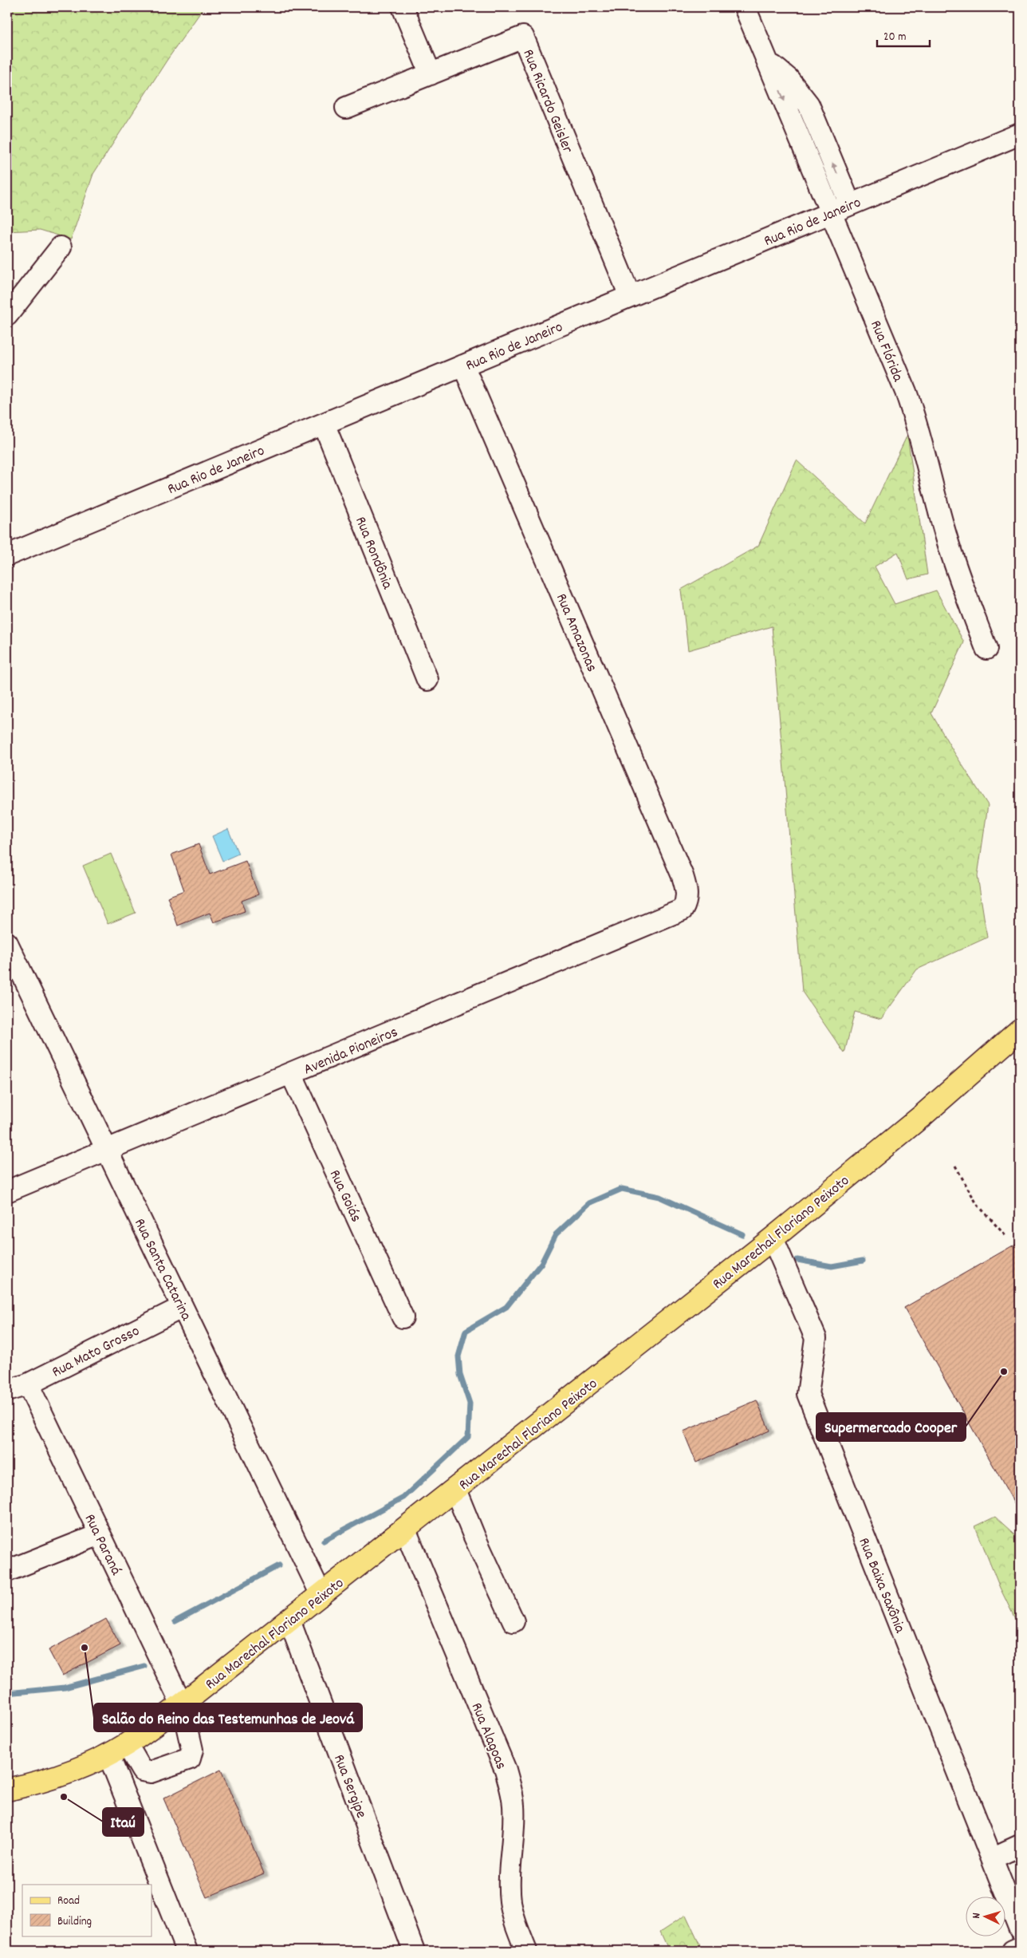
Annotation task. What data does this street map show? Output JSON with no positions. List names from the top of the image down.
{
  "streets": {
    "main road": ["Rua Marechal Floriano Peixoto"],
    "street": [
      "Rua Ricardo Geisler",
      "Rua Rio de Janeiro",
      "Rua Flórida",
      "Rua Rondônia",
      "Rua Amazonas",
      "Avenida Pioneiros",
      "Rua Goiás",
      "Rua Santa Catarina",
      "Rua Mato Grosso",
      "Rua Paraná",
      "Rua Baixa Saxônia",
      "Rua Alagoas",
      "Rua Sergipe"
    ]
  },
  "crossings": [
    ["Rua Ricardo Geisler", "Rua Rio de Janeiro"],
    ["Rua Rio de Janeiro", "Rua Flórida"],
    ["Rua Rio de Janeiro", "Rua Rondônia"],
    ["Rua Rio de Janeiro", "Rua Amazonas"],
    ["Rua Amazonas", "Avenida Pioneiros"],
    ["Avenida Pioneiros", "Rua Goiás"],
    ["Avenida Pioneiros", "Rua Santa Catarina"],
    ["Rua Marechal Floriano Peixoto", "Rua Santa Catarina"],
    ["Rua Marechal Floriano Peixoto", "Rua Paraná"],
    ["Rua Marechal Floriano Peixoto", "Rua Baixa Saxônia"],
    ["Rua Marechal Floriano Peixoto", "Rua Alagoas"],
    ["Rua Marechal Floriano Peixoto", "Rua Sergipe"],
    ["Rua Santa Catarina", "Rua Mato Grosso"],
    ["Rua Mato Grosso", "Rua Paraná"]
  ],
  "places": ["Supermercado Cooper", "Salão do Reino das Testemunhas de Jeová", "Itaú"],
  "legend": ["Road", "Building"],
  "scale_bar": "20 m",
  "north": "left"
}
